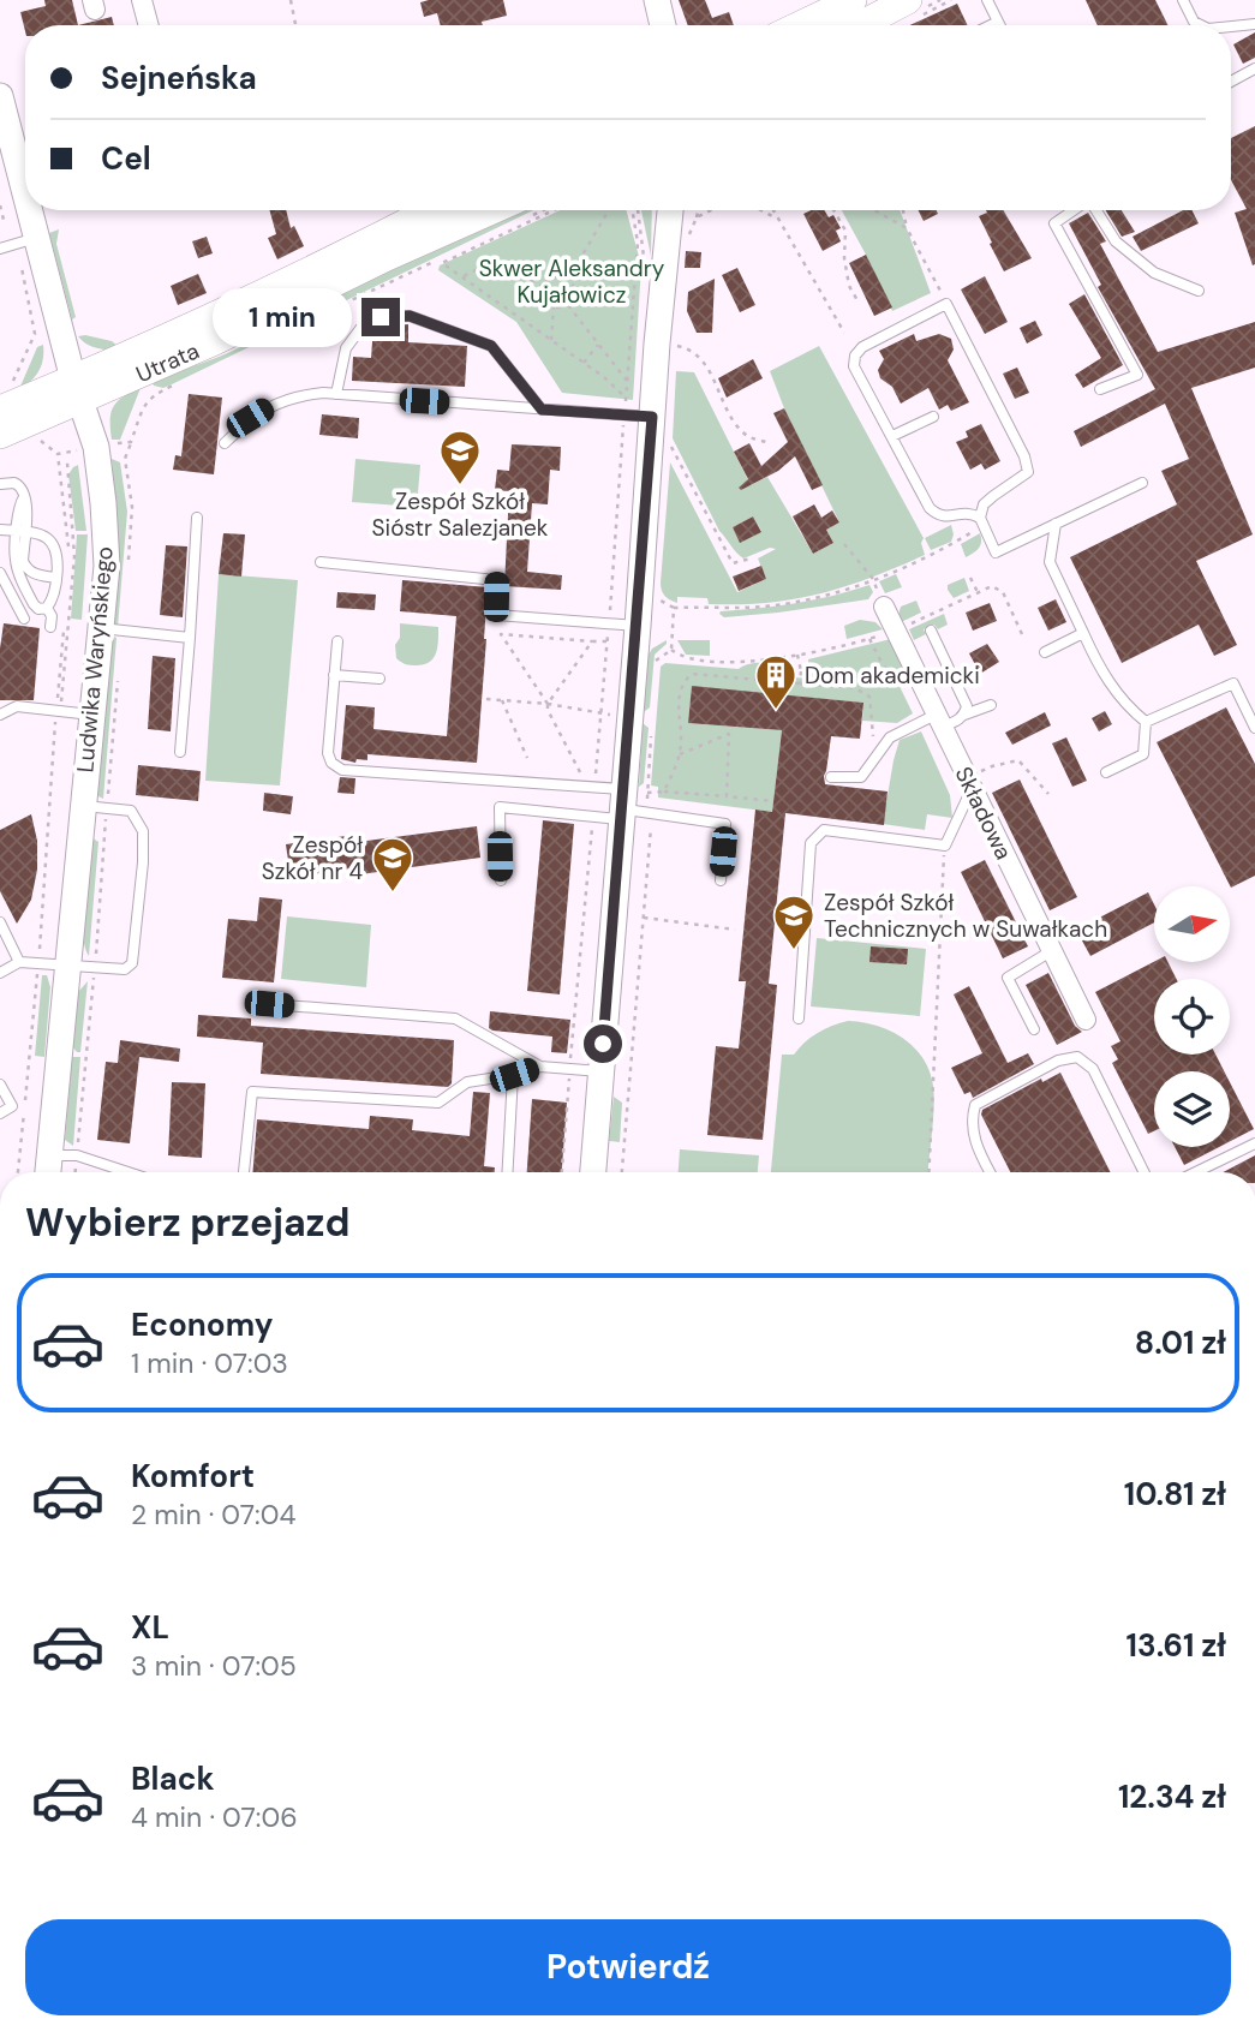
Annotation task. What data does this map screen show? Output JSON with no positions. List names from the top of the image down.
{
  "streets": {
    "main road": ["Utrata"],
    "street": ["Ludwika Waryńskiego", "Składowa"]
  },
  "crossings": [
    ["Utrata", "Ludwika Waryńskiego"]
  ],
  "parks": ["Skwer Aleksandry Kujałowicz"],
  "places": {
    "school or university": ["Zespół Szkół Sióstr Salezjanek", "Zespół Szkół nr 4", "Zespół Szkół Technicznych w Suwałkach"],
    "building": ["Dom akademicki"]
  },
  "north": "right",
  "page": {
    "banner": ["Sejneńska", "Cel"],
    "bubble": "1 min",
    "heading": "Wybierz przejazd",
    "list": [
      {
        "name": "Economy",
        "note": "1 min · 07:03",
        "value": "8.01 zł"
      },
      {
        "name": "Komfort",
        "note": "2 min · 07:04",
        "value": "10.81 zł"
      },
      {
        "name": "XL",
        "note": "3 min · 07:05",
        "value": "13.61 zł"
      },
      {
        "name": "Black",
        "note": "4 min · 07:06",
        "value": "12.34 zł"
      }
    ],
    "buttons": "Potwierdź"
  }
}
